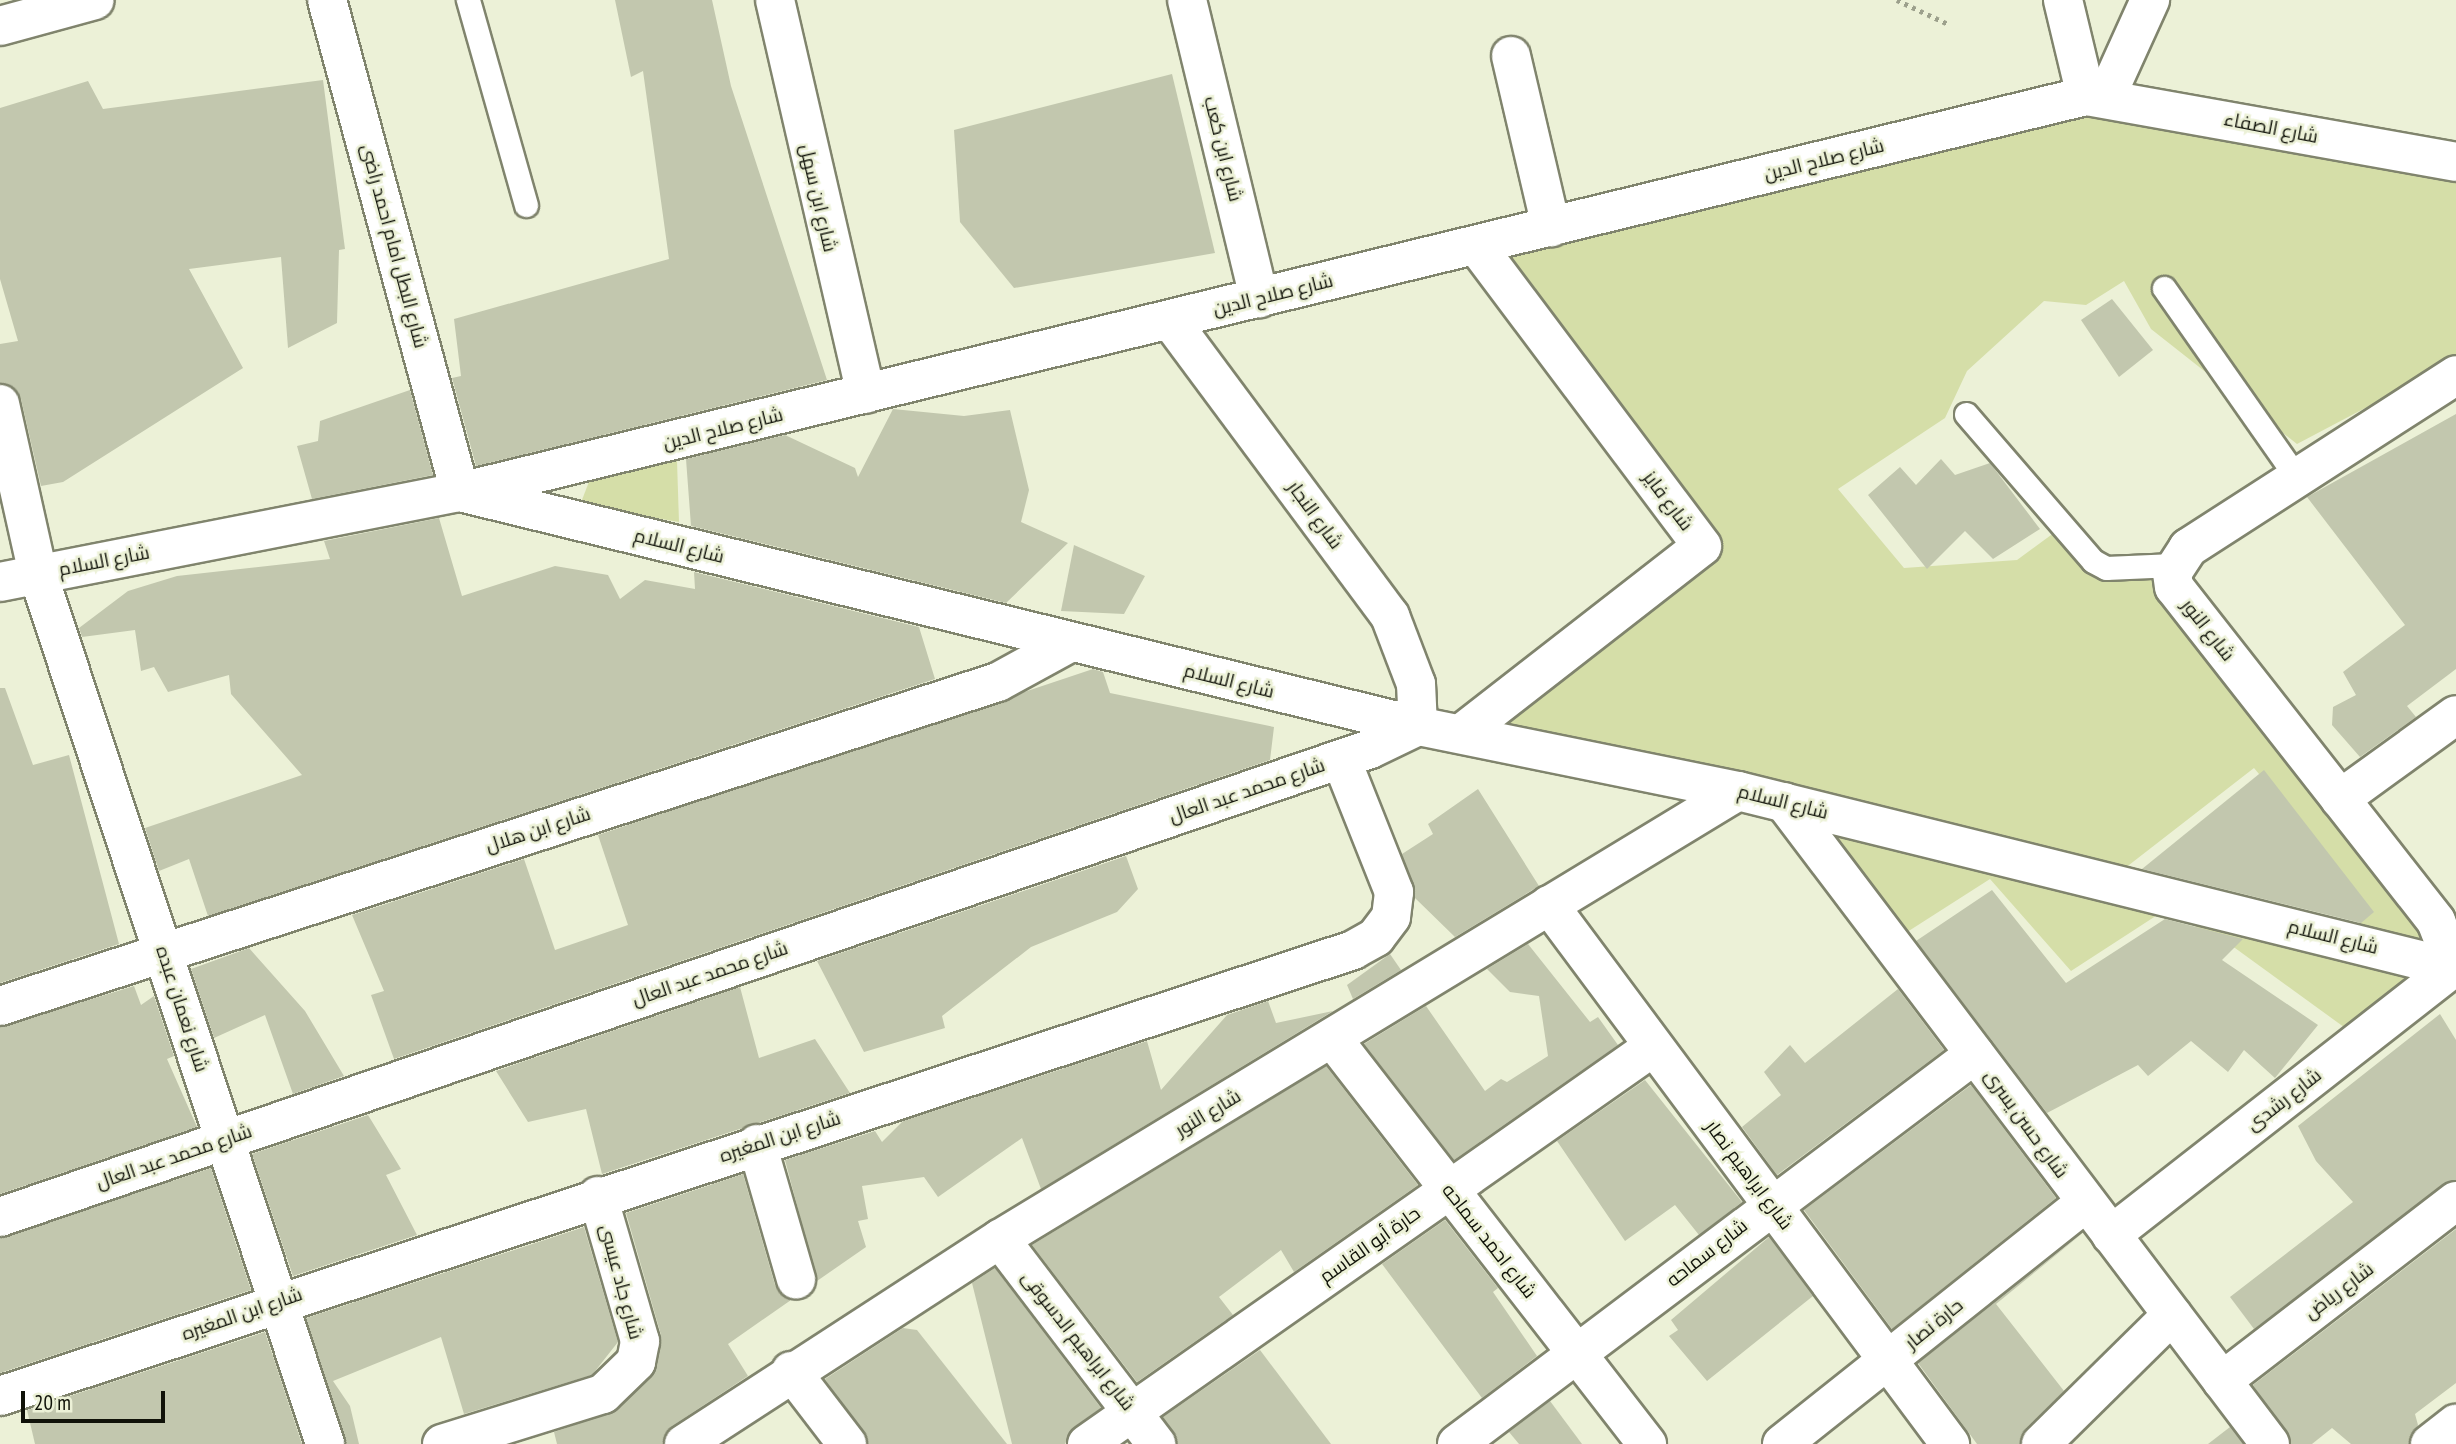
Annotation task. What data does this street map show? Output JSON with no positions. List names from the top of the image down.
{
  "streets": {
    "street": [
      "شارع الصفاء",
      "شارع ابن كعب",
      "شارع صلاح الدين",
      "شارع ابن سهل",
      "شارع البطل امام احمد راضى",
      "شارع فايز",
      "شارع النجار",
      "شارع السلام",
      "شارع النور",
      "شارع محمد عبد العال",
      "شارع ابن هلال",
      "شارع نعمان عبده",
      "شارع رشدى",
      "شارع حسن يسرى",
      "شارع ابن المغيره",
      "شارع ابراهيم نصار",
      "شارع احمد سماحه",
      "حارة أبو القاسم",
      "شارع سماحه",
      "شارع جاد عيسى",
      "شارع رياض",
      "حارة نصار",
      "شارع ابراهيم الدسوقى"
    ]
  },
  "crossings": [
    ["شارع الصفاء", "شارع صلاح الدين"],
    ["شارع ابن كعب", "شارع صلاح الدين"],
    ["شارع صلاح الدين", "شارع ابن سهل"],
    ["شارع صلاح الدين", "شارع البطل امام احمد راضى"],
    ["شارع صلاح الدين", "شارع فايز"],
    ["شارع صلاح الدين", "شارع النجار"],
    ["شارع صلاح الدين", "شارع السلام"],
    ["شارع البطل امام احمد راضى", "شارع السلام"],
    ["شارع فايز", "شارع السلام"],
    ["شارع النجار", "شارع السلام"],
    ["شارع النجار", "شارع محمد عبد العال"],
    ["شارع السلام", "شارع النور"],
    ["شارع السلام", "شارع محمد عبد العال"],
    ["شارع السلام", "شارع ابن هلال"],
    ["شارع السلام", "شارع نعمان عبده"],
    ["شارع السلام", "شارع رشدى"],
    ["شارع السلام", "شارع حسن يسرى"],
    ["شارع النور", "شارع رشدى"],
    ["شارع النور", "شارع ابراهيم نصار"],
    ["شارع النور", "شارع احمد سماحه"],
    ["شارع النور", "شارع ابراهيم الدسوقى"],
    ["شارع محمد عبد العال", "شارع نعمان عبده"],
    ["شارع محمد عبد العال", "شارع ابن المغيره"],
    ["شارع ابن هلال", "شارع نعمان عبده"],
    ["شارع نعمان عبده", "شارع ابن المغيره"],
    ["شارع رشدى", "شارع حسن يسرى"],
    ["شارع حسن يسرى", "شارع سماحه"],
    ["شارع حسن يسرى", "شارع رياض"],
    ["شارع حسن يسرى", "حارة نصار"],
    ["شارع ابن المغيره", "شارع جاد عيسى"],
    ["شارع ابراهيم نصار", "حارة أبو القاسم"],
    ["شارع ابراهيم نصار", "شارع سماحه"],
    ["شارع ابراهيم نصار", "حارة نصار"],
    ["شارع احمد سماحه", "حارة أبو القاسم"],
    ["شارع احمد سماحه", "شارع سماحه"],
    ["حارة أبو القاسم", "شارع ابراهيم الدسوقى"]
  ],
  "scale_bar": "20 m"
}
